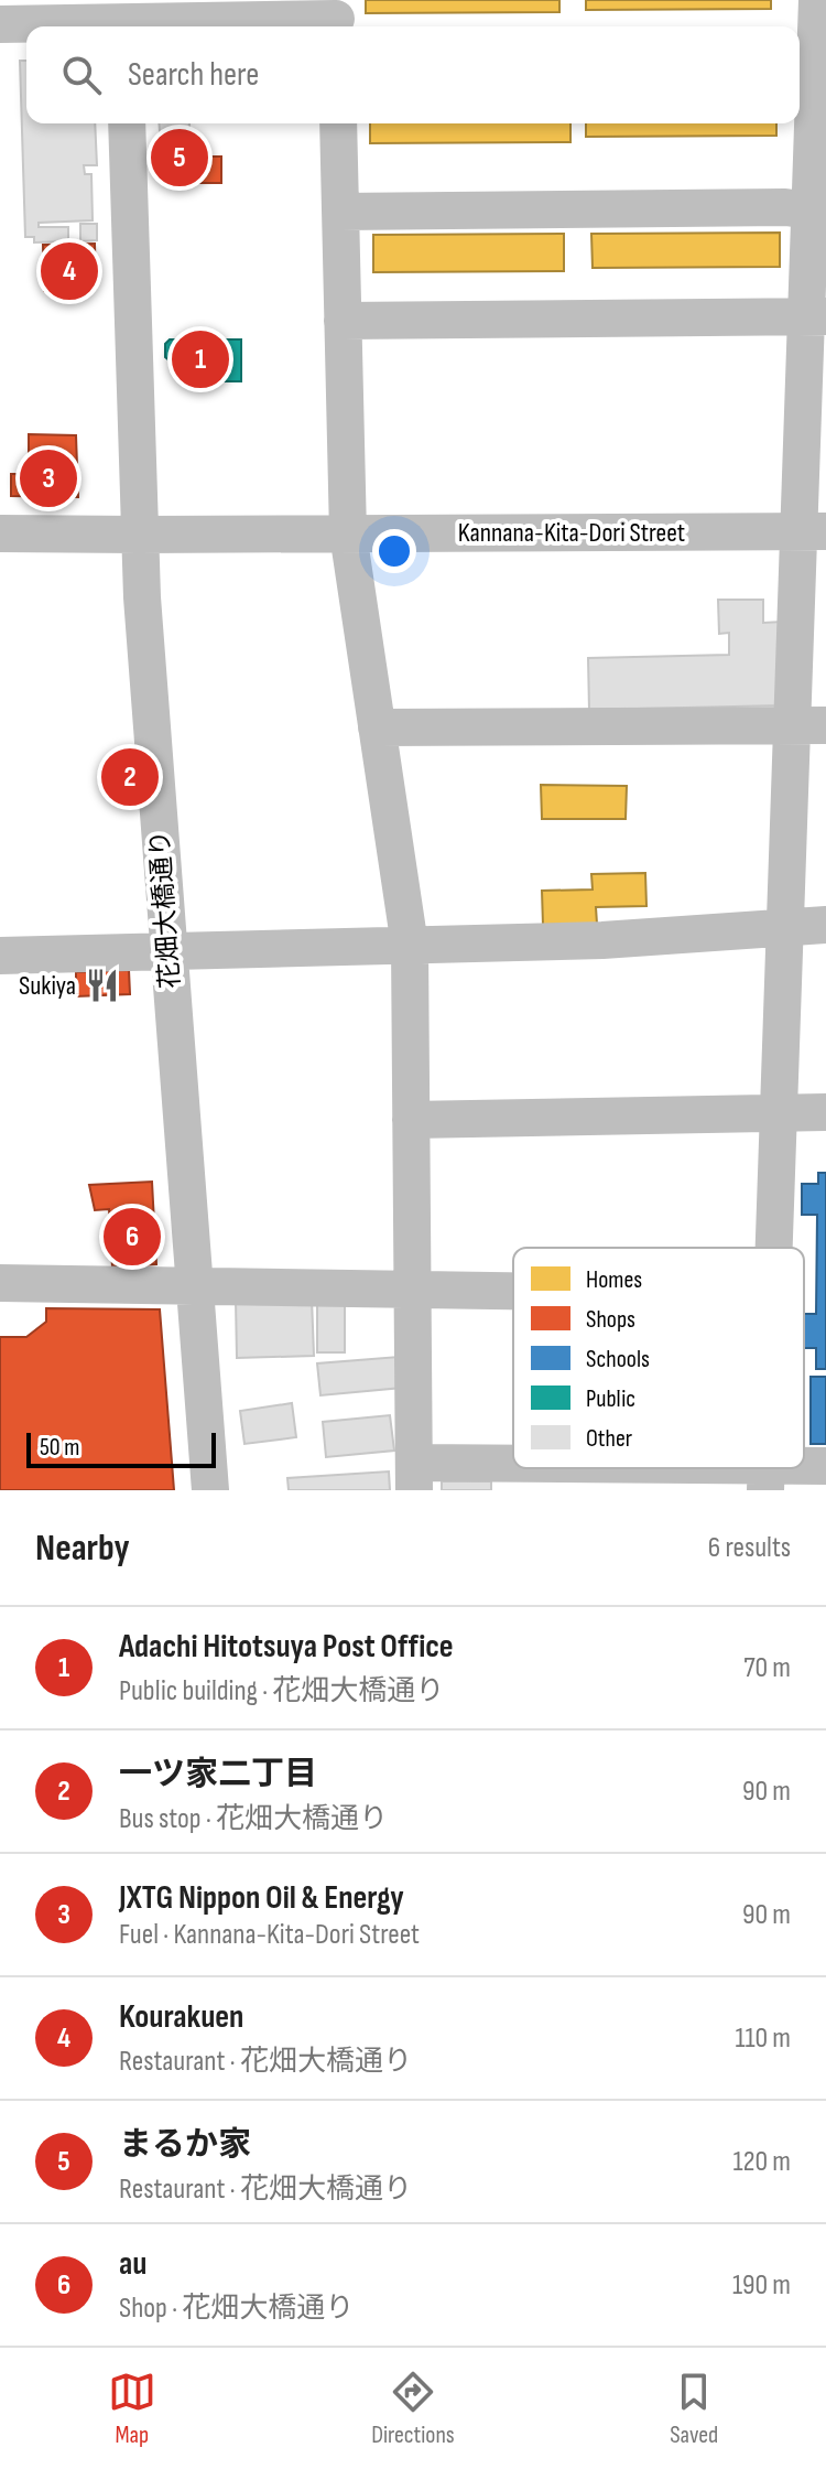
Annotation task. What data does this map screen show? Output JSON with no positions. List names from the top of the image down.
{
  "streets": {
    "street": ["Kannana-Kita-Dori Street", "花畑大橋通り"]
  },
  "crossings": [
    ["Kannana-Kita-Dori Street", "花畑大橋通り"]
  ],
  "places": {
    "restaurant": ["Sukiya"]
  },
  "legend": [
    "Homes",
    "Shops",
    "Schools",
    "Public",
    "Other"
  ],
  "scale_bar": "50 m",
  "page": {
    "search": "Search here",
    "pins": [
      "5",
      "4",
      "1",
      "3",
      "2",
      "6"
    ],
    "scale": "50 m",
    "heading": ["Nearby", "6 results"],
    "list": [
      {
        "mark": "1",
        "name": "Adachi Hitotsuya Post Office",
        "note": "Public building · 花畑大橋通り",
        "value": "70 m"
      },
      {
        "mark": "2",
        "name": "一ツ家二丁目",
        "note": "Bus stop · 花畑大橋通り",
        "value": "90 m"
      },
      {
        "mark": "3",
        "name": "JXTG Nippon Oil & Energy",
        "note": "Fuel · Kannana-Kita-Dori Street",
        "value": "90 m"
      },
      {
        "mark": "4",
        "name": "Kourakuen",
        "note": "Restaurant · 花畑大橋通り",
        "value": "110 m"
      },
      {
        "mark": "5",
        "name": "まるか家",
        "note": "Restaurant · 花畑大橋通り",
        "value": "120 m"
      },
      {
        "mark": "6",
        "name": "au",
        "note": "Shop · 花畑大橋通り",
        "value": "190 m"
      }
    ],
    "nav": ["Map", "Directions", "Saved"]
  }
}
